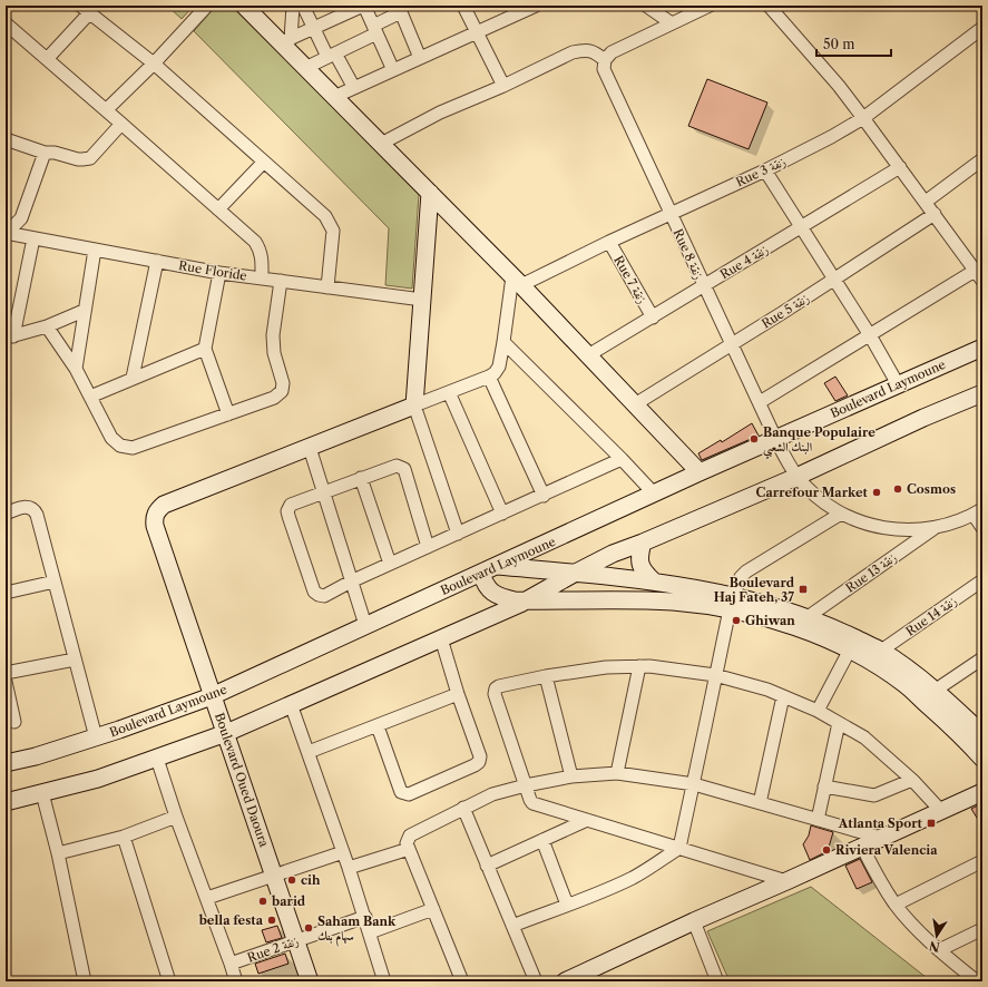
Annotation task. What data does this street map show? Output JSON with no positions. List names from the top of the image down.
{
  "streets": {
    "street": [
      "Rue 3 زنقة",
      "Rue 8 زنقة",
      "Rue 4 زنقة",
      "Rue Floride",
      "Rue 7 زنقة",
      "Rue 5 زنقة",
      "Boulevard Laymoune",
      "Rue 13 زنقة",
      "Rue 14 زنقة",
      "Boulevard Oued Daoura",
      "Rue 2 زنقة"
    ]
  },
  "crossings": [
    ["Rue 3 زنقة", "Rue 8 زنقة"],
    ["Rue 3 زنقة", "Rue 7 زنقة"],
    ["Rue 8 زنقة", "Rue 4 زنقة"],
    ["Rue 8 زنقة", "Rue 5 زنقة"],
    ["Rue 8 زنقة", "Boulevard Laymoune"],
    ["Rue 8 زنقة", "Rue 13 زنقة"],
    ["Rue 4 زنقة", "Rue 7 زنقة"],
    ["Boulevard Laymoune", "Boulevard Oued Daoura"],
    ["Boulevard Oued Daoura", "Rue 2 زنقة"]
  ],
  "places": {
    "other": [
      "Banque Populaire البنك الشعبي",
      "Cosmos",
      "Carrefour Market",
      "Ghiwan",
      "Riviera Valencia",
      "cih",
      "barid",
      "bella festa",
      "Saham Bank سهام بنك"
    ],
    "transit": ["Boulevard Haj Fateh, 37", "Atlanta Sport"]
  },
  "scale_bar": "50 m",
  "north": "bottom"
}
